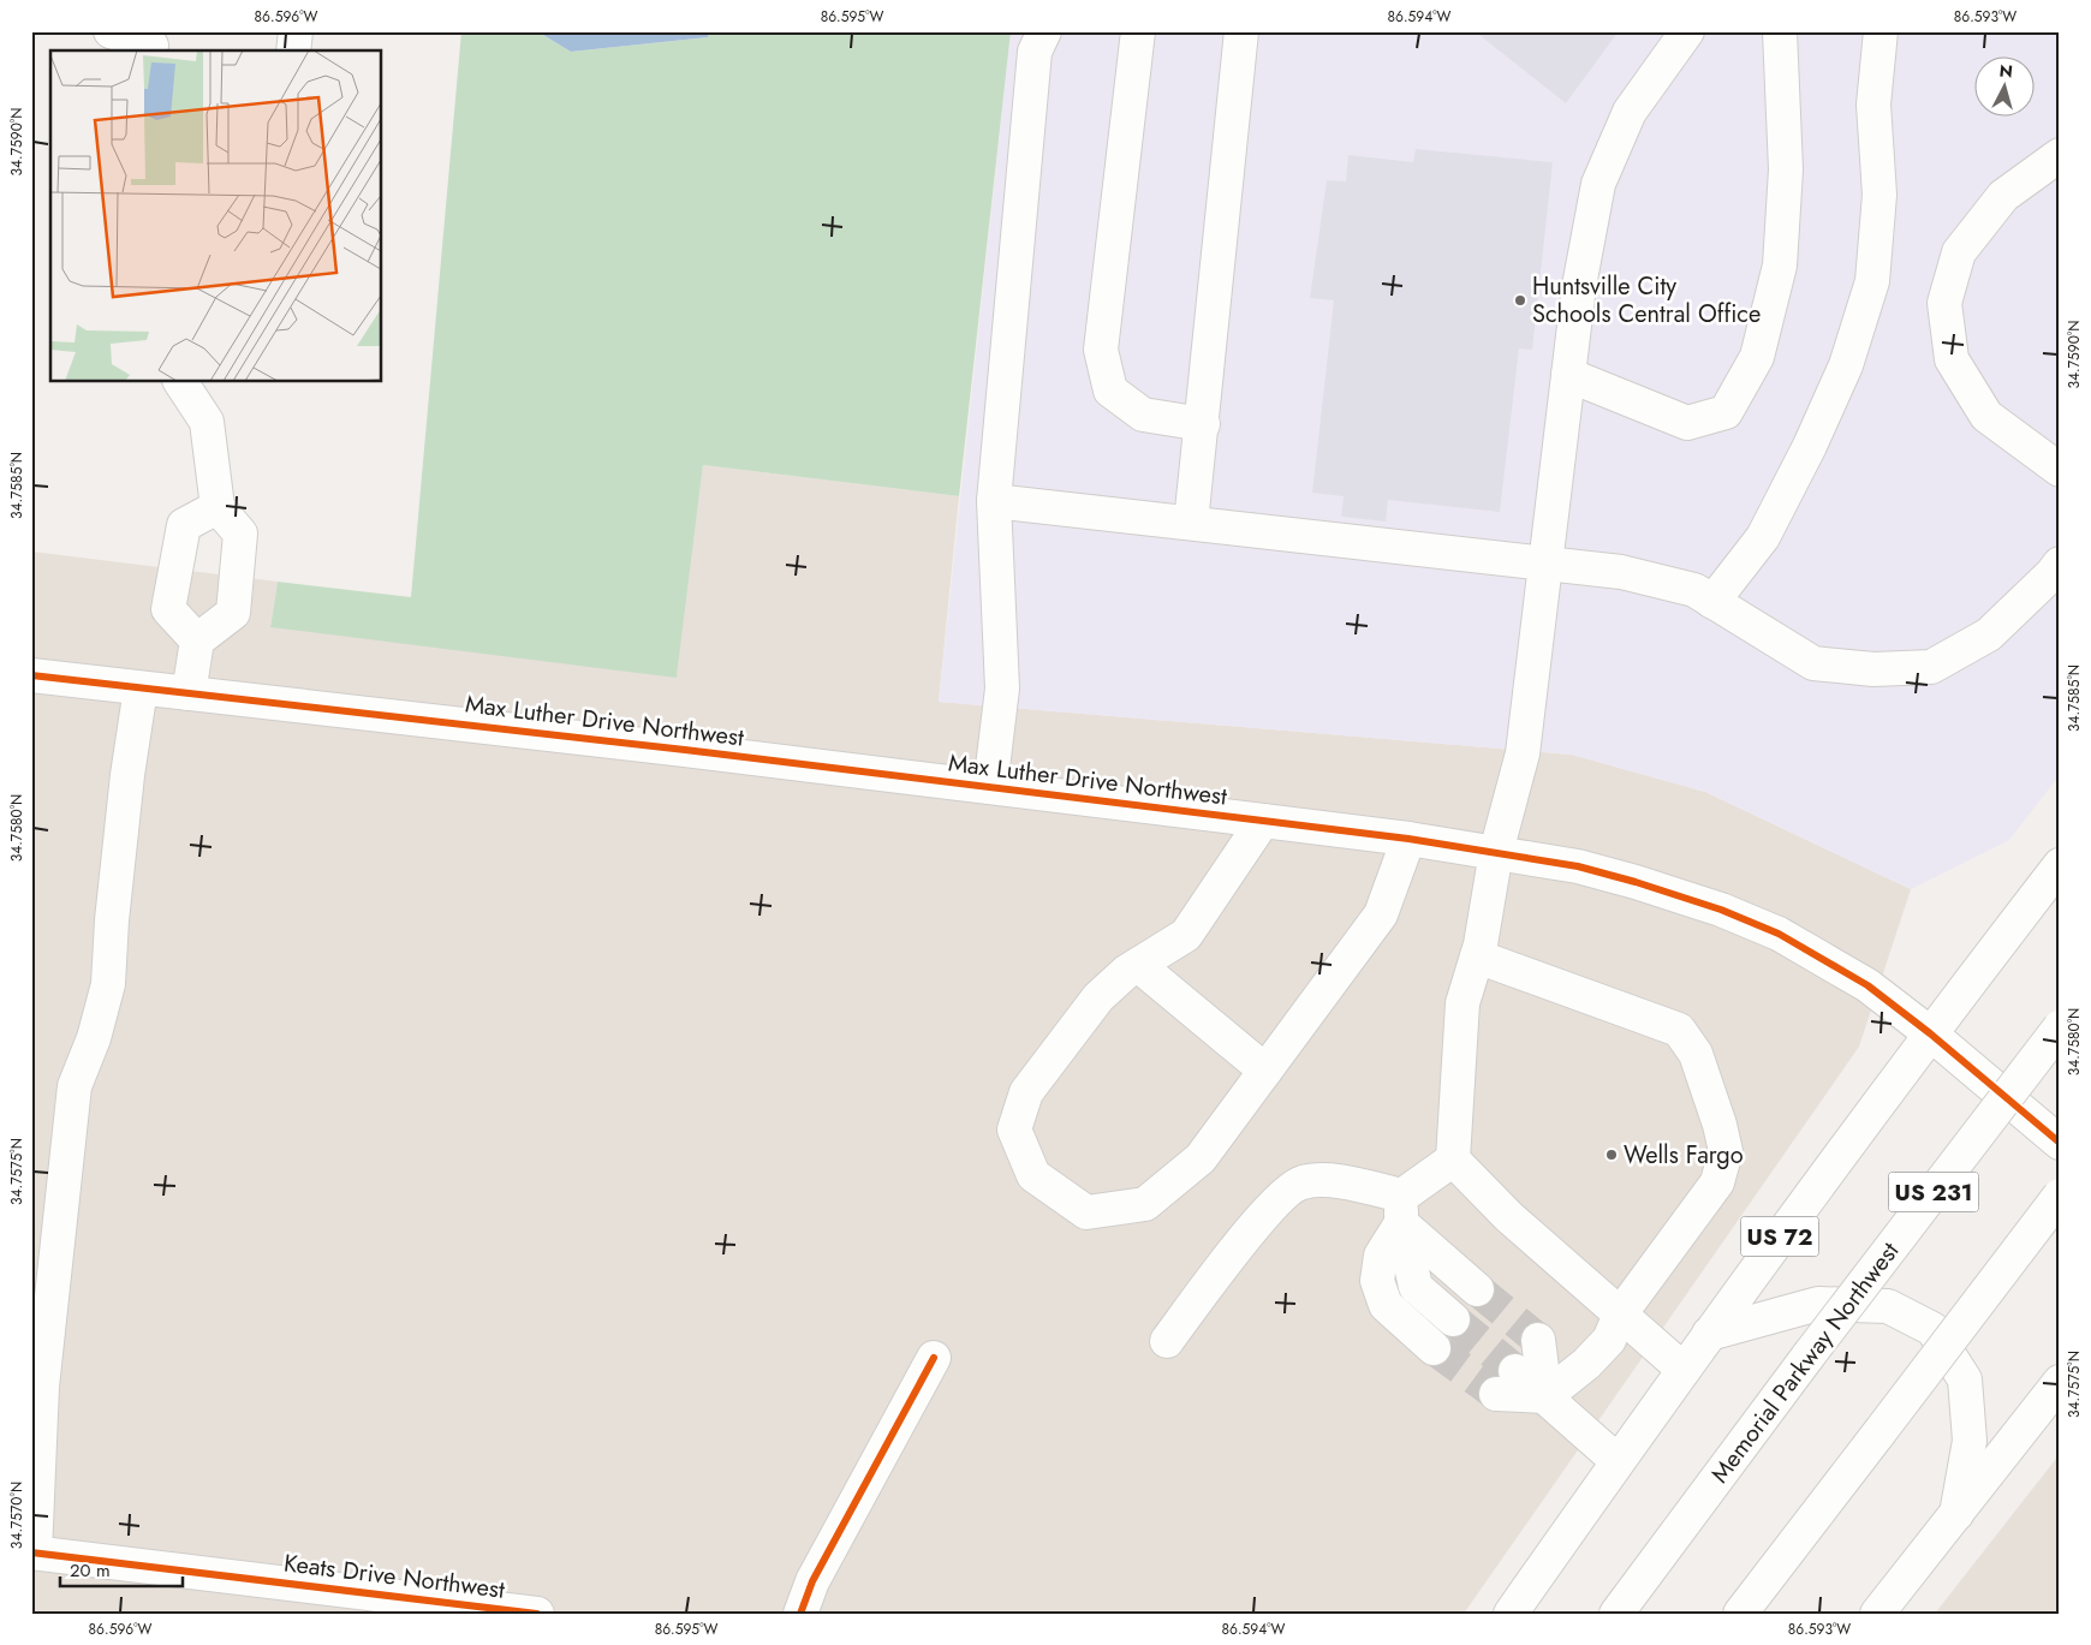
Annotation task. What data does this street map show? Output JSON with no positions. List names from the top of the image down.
{
  "streets": {
    "main road": [
      "Max Luther Drive Northwest",
      "US 231",
      "US 72",
      "Memorial Parkway Northwest",
      "Keats Drive Northwest"
    ]
  },
  "crossings": [
    ["Max Luther Drive Northwest", "US 72"]
  ],
  "places": ["Huntsville City Schools Central Office", "Wells Fargo"],
  "scale_bar": "20 m",
  "north": "top",
  "coordinates": [
    "86.596°W",
    "86.595°W",
    "86.594°W",
    "86.593°W",
    "34.7590°N",
    "34.7585°N",
    "34.7580°N",
    "34.7575°N",
    "34.7570°N"
  ]
}
